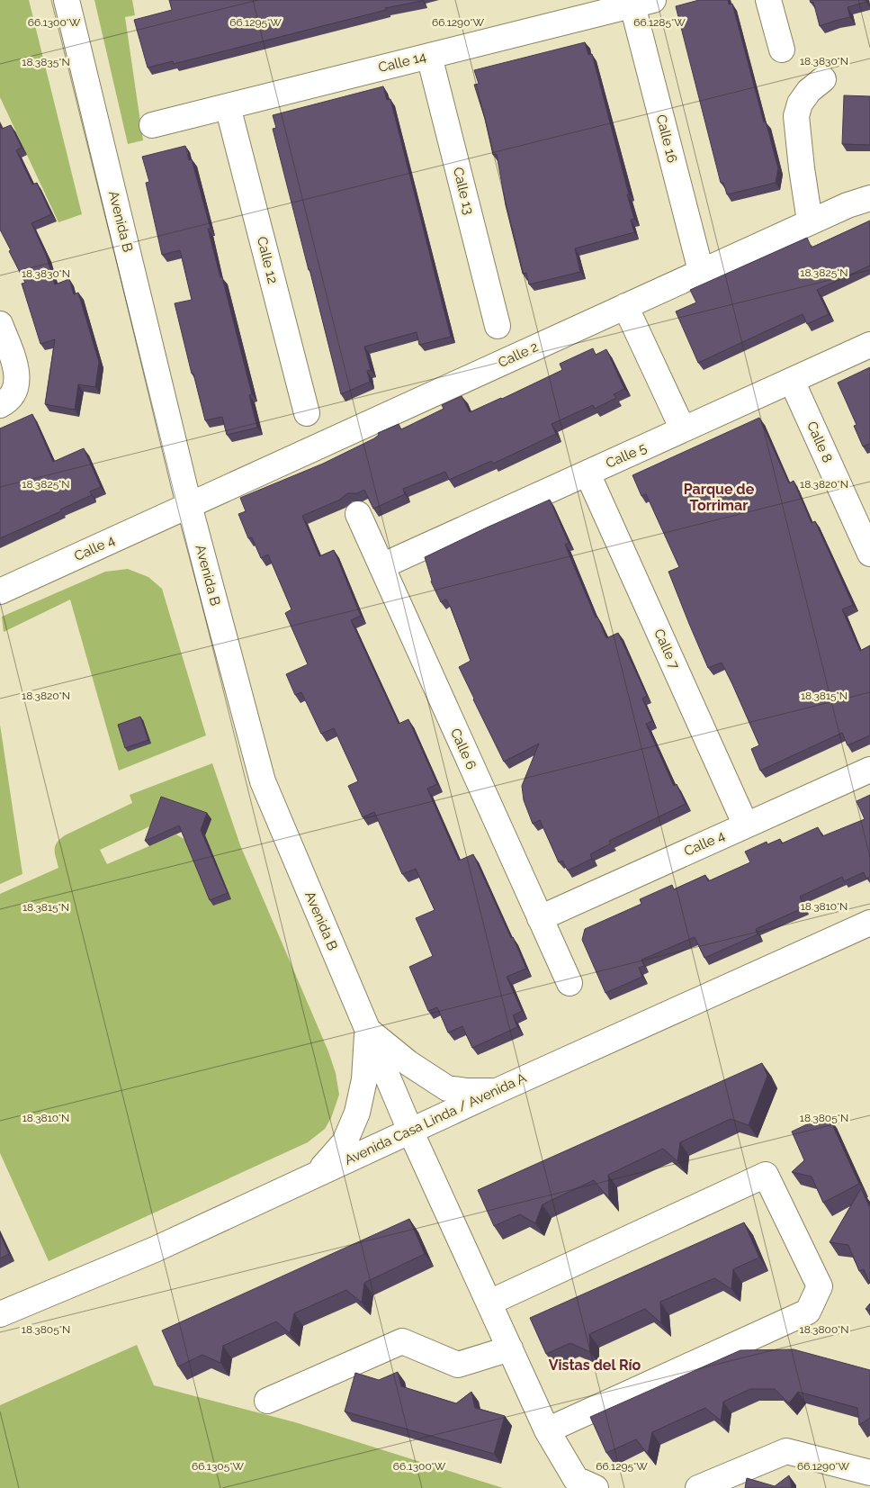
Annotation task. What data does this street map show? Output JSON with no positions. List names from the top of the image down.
{
  "streets": {
    "street": [
      "Calle 14",
      "Calle 16",
      "Calle 13",
      "Avenida B",
      "Calle 12",
      "Calle 2",
      "Calle 8",
      "Calle 5",
      "Calle 4",
      "Calle 7",
      "Calle 6",
      "Avenida Casa Linda / Avenida A"
    ]
  },
  "crossings": [
    ["Calle 14", "Calle 16"],
    ["Calle 14", "Calle 13"],
    ["Calle 14", "Calle 12"],
    ["Calle 16", "Calle 2"],
    ["Avenida B", "Calle 2"],
    ["Avenida B", "Calle 4"],
    ["Avenida B", "Avenida Casa Linda / Avenida A"],
    ["Calle 2", "Calle 4"],
    ["Calle 8", "Calle 5"],
    ["Calle 5", "Calle 7"],
    ["Calle 5", "Calle 6"],
    ["Calle 4", "Calle 7"],
    ["Calle 4", "Calle 6"]
  ],
  "districts": ["Parque de Torrimar", "Vistas del Río"],
  "coordinates": [
    "66.1300°W",
    "66.1295°W",
    "66.1290°W",
    "66.1285°W",
    "18.3830°N",
    "18.3835°N",
    "18.3825°N",
    "18.3820°N",
    "18.3815°N",
    "18.3810°N",
    "18.3805°N",
    "18.3800°N",
    "66.1305°W"
  ]
}
